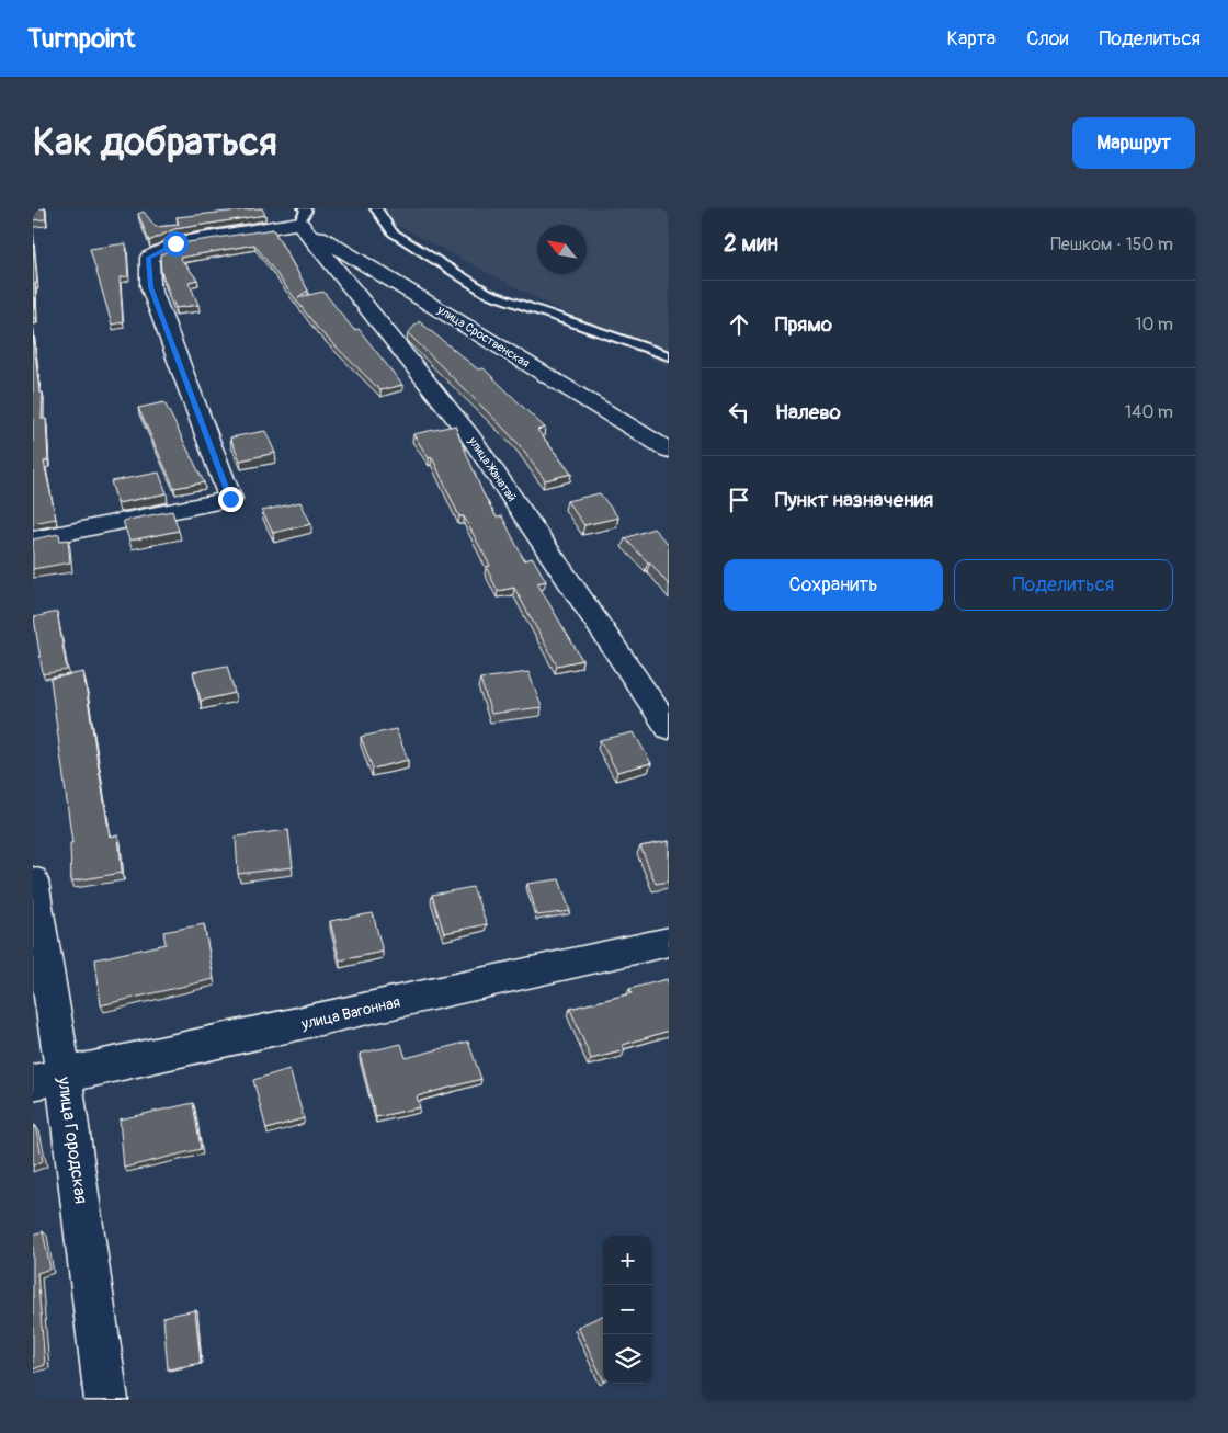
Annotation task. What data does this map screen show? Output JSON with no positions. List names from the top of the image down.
{
  "streets": {
    "street": [
      "улица Сроственская",
      "улица Жанатай",
      "улица Вагонная",
      "улица Городская"
    ]
  },
  "crossings": [
    ["улица Сроственская", "улица Жанатай"],
    ["улица Вагонная", "улица Городская"]
  ],
  "north": "top left",
  "page": {
    "header": "Turnpoint",
    "nav": ["Карта", "Слои", "Поделиться"],
    "buttons": [
      "Маршрут",
      ["Сохранить", "Поделиться"]
    ],
    "title": "Как добраться",
    "heading": ["2 мин", "Пешком · 150 m"],
    "list": [
      ["Прямо", "10 m"],
      ["Налево", "140 m"],
      "Пункт назначения"
    ],
    "map_buttons": ["+", "−"]
  }
}
